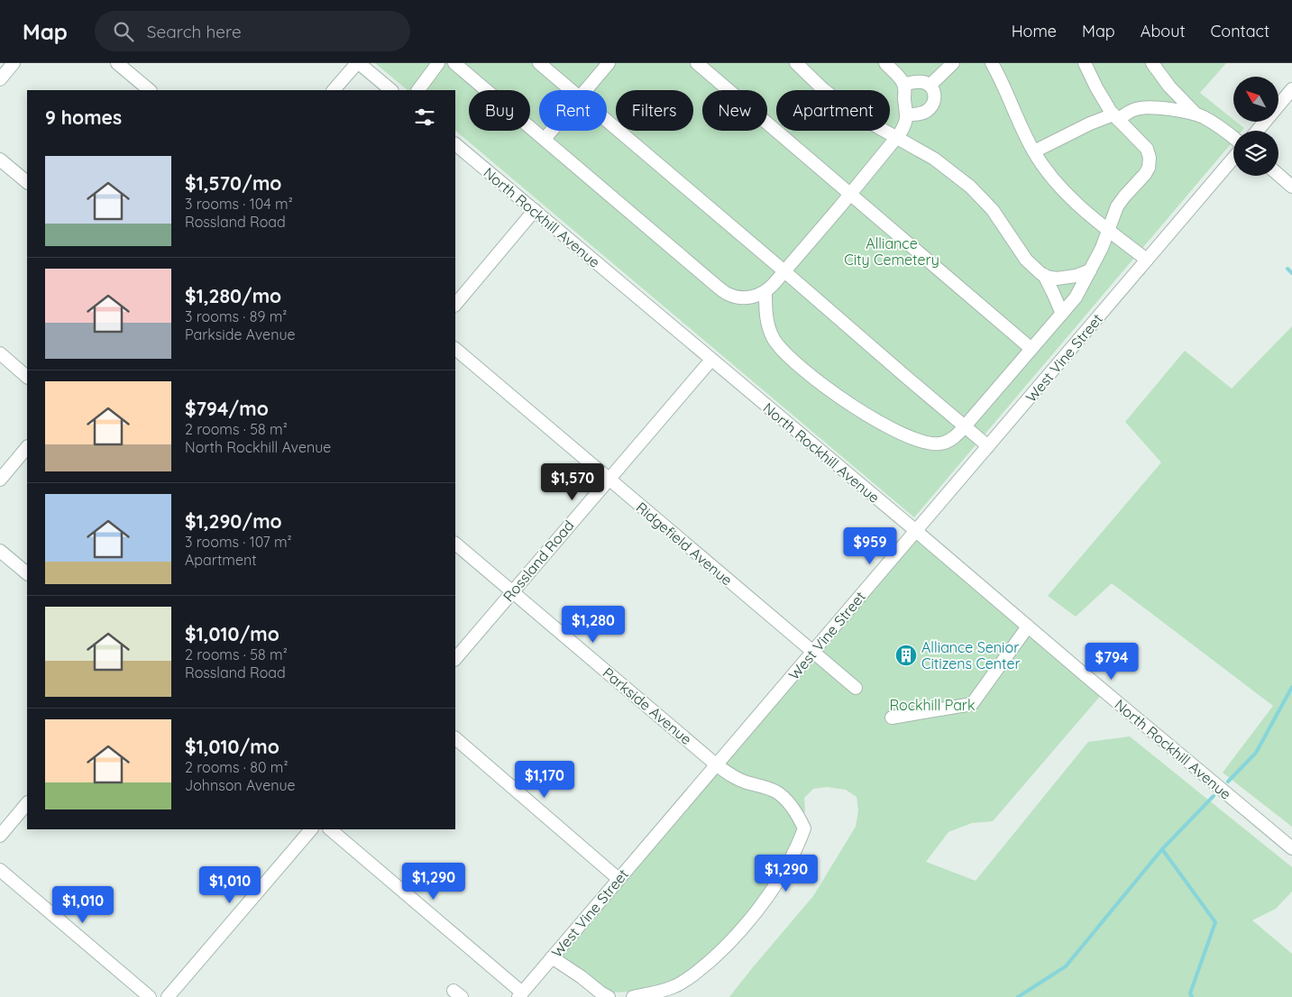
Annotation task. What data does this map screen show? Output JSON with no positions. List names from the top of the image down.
{
  "streets": {
    "street": [
      "North Rockhill Avenue",
      "West Vine Street",
      "Ridgefield Avenue",
      "Rossland Road",
      "Parkside Avenue"
    ]
  },
  "crossings": [
    ["North Rockhill Avenue", "West Vine Street"],
    ["North Rockhill Avenue", "Rossland Road"],
    ["West Vine Street", "Ridgefield Avenue"],
    ["West Vine Street", "Parkside Avenue"],
    ["Ridgefield Avenue", "Rossland Road"],
    ["Rossland Road", "Parkside Avenue"]
  ],
  "parks": ["Alliance City Cemetery", "Rockhill Park"],
  "places": {
    "building": ["Alliance Senior Citizens Center"]
  },
  "north": "top left",
  "page": {
    "header": "Map",
    "search": "Search here",
    "nav": [
      "Home",
      "Map",
      "About",
      "Contact"
    ],
    "chip": [
      "Buy",
      "Rent",
      "Filters",
      "New",
      "Apartment"
    ],
    "heading": "9 homes",
    "list": [
      {
        "name": "$1,570/mo",
        "note": "3 rooms · 104 m² · Rossland Road"
      },
      {
        "name": "$1,280/mo",
        "note": "3 rooms · 89 m² · Parkside Avenue"
      },
      {
        "name": "$794/mo",
        "note": "2 rooms · 58 m² · North Rockhill Avenue"
      },
      {
        "name": "$1,290/mo",
        "note": "3 rooms · 107 m² · Apartment"
      },
      {
        "name": "$1,010/mo",
        "note": "2 rooms · 58 m² · Rossland Road"
      },
      {
        "name": "$1,010/mo",
        "note": "2 rooms · 80 m² · Johnson Avenue"
      }
    ],
    "price": [
      "$1,570",
      "$959",
      "$1,280",
      "$794",
      "$1,170",
      "$1,290",
      "$1,290",
      "$1,010",
      "$1,010"
    ]
  }
}
